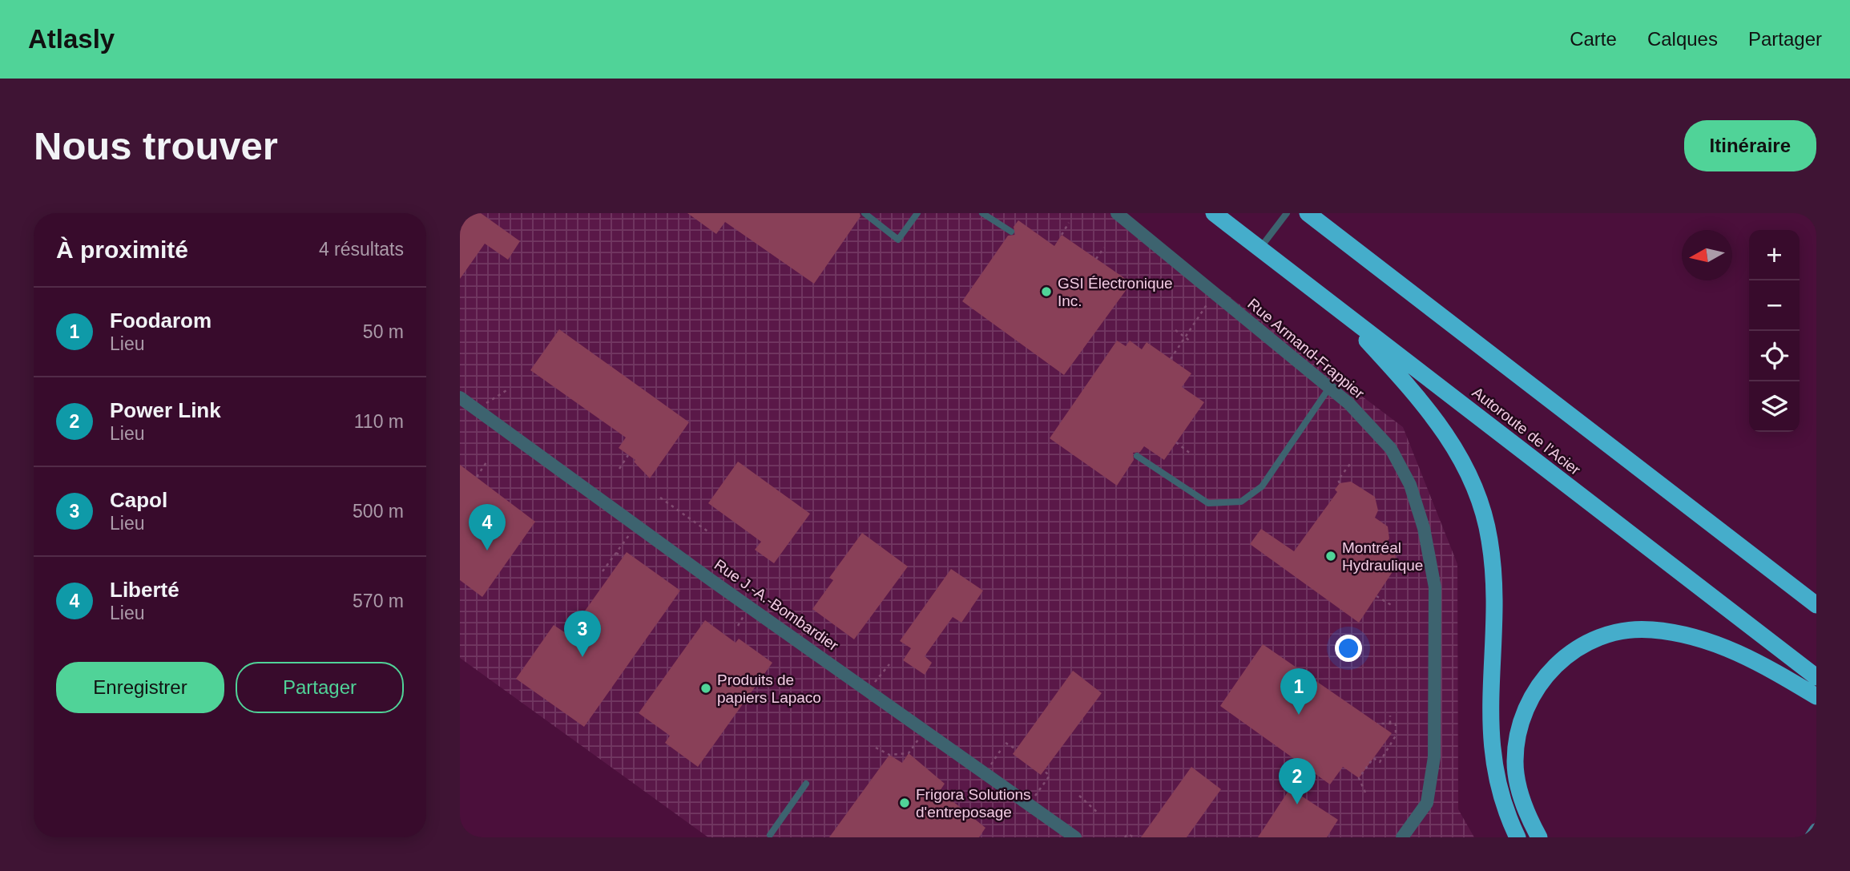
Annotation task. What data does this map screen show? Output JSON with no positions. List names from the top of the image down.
{
  "streets": {
    "highway": ["Autoroute de l'Acier"],
    "street": ["Rue Armand-Frappier", "Rue J.-A.-Bombardier"]
  },
  "places": [
    "GSI Électronique Inc.",
    "Montréal Hydraulique",
    "Produits de papiers Lapaco",
    "Frigora Solutions d'entreposage"
  ],
  "north": "left",
  "page": {
    "header": "Atlasly",
    "nav": ["Carte", "Calques", "Partager"],
    "buttons": [
      "Itinéraire",
      ["Enregistrer", "Partager"]
    ],
    "title": "Nous trouver",
    "heading": ["À proximité", "4 résultats"],
    "map_buttons": ["+", "−"],
    "list": [
      {
        "mark": "1",
        "name": "Foodarom",
        "note": "Lieu",
        "value": "50 m"
      },
      {
        "mark": "2",
        "name": "Power Link",
        "note": "Lieu",
        "value": "110 m"
      },
      {
        "mark": "3",
        "name": "Capol",
        "note": "Lieu",
        "value": "500 m"
      },
      {
        "mark": "4",
        "name": "Liberté",
        "note": "Lieu",
        "value": "570 m"
      }
    ],
    "pins": [
      "4",
      "3",
      "1",
      "2"
    ]
  }
}
